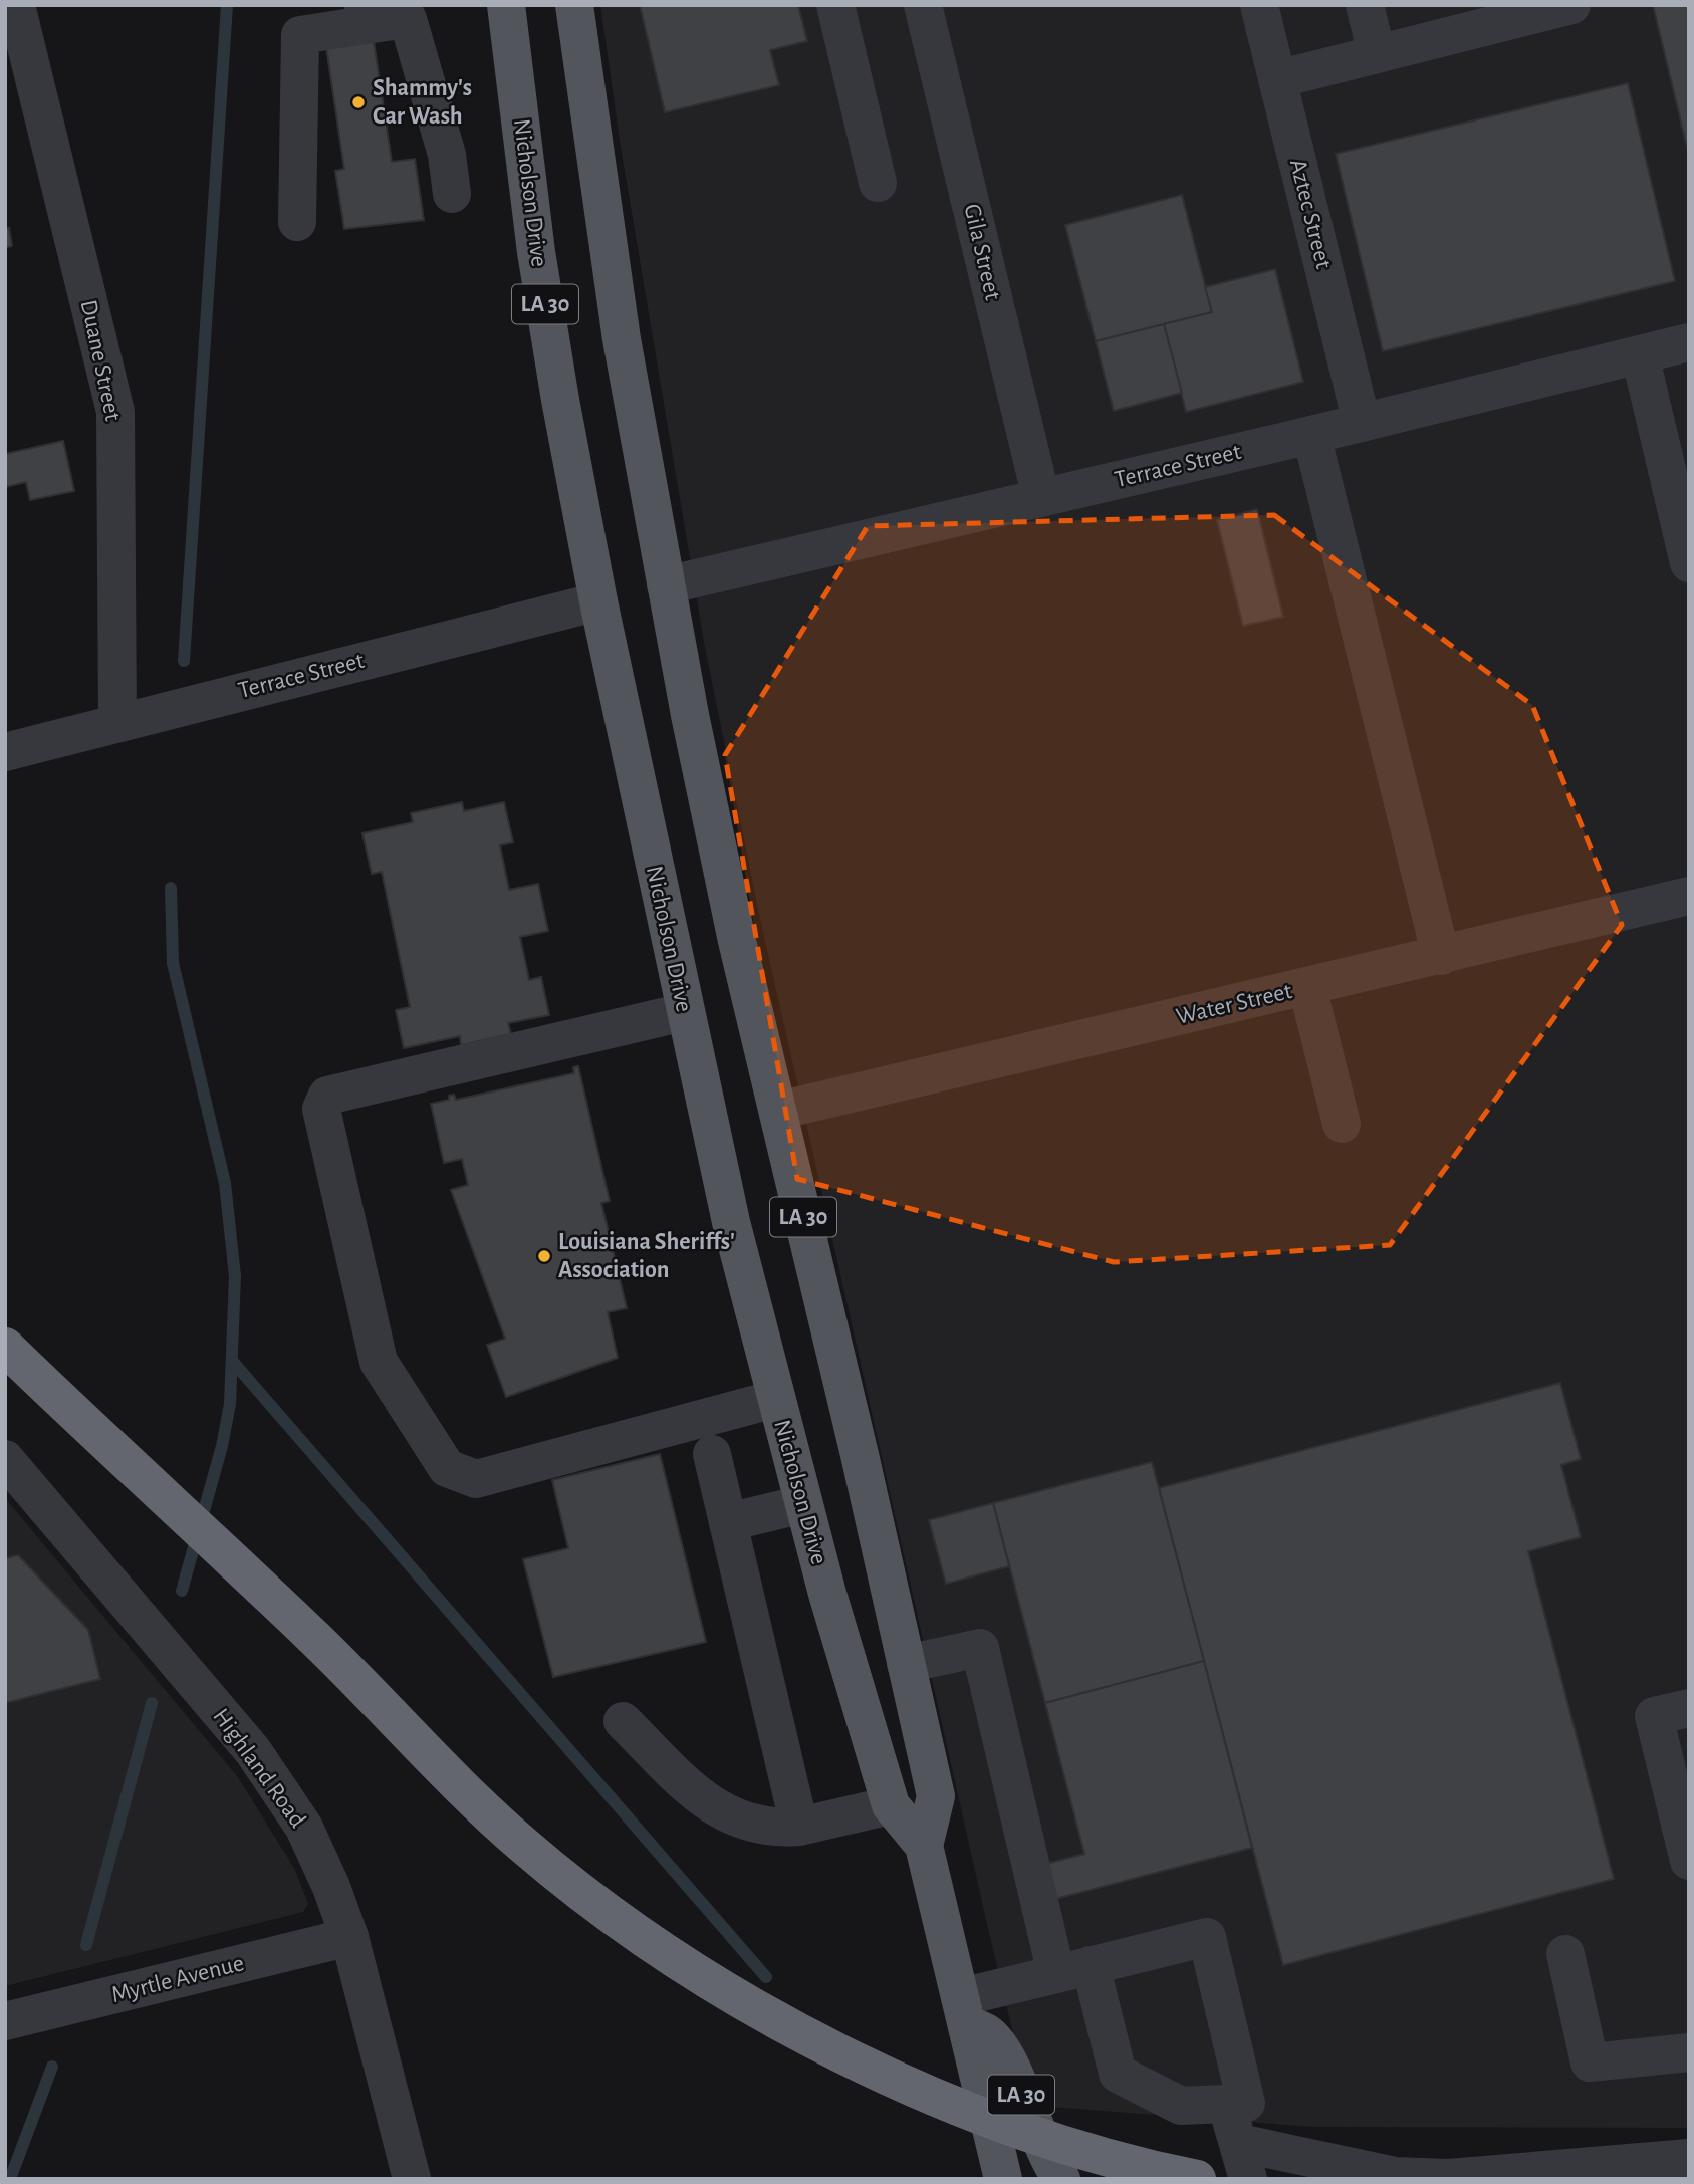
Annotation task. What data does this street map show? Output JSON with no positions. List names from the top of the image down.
{
  "streets": {
    "main road": ["Nicholson Drive", "LA 30"],
    "street": [
      "Aztec Street",
      "Gila Street",
      "Duane Street",
      "Terrace Street",
      "Water Street",
      "Highland Road",
      "Myrtle Avenue"
    ]
  },
  "crossings": [
    ["Nicholson Drive", "LA 30"],
    ["Nicholson Drive", "Terrace Street"],
    ["Nicholson Drive", "Water Street"],
    ["Aztec Street", "Terrace Street"],
    ["Gila Street", "Terrace Street"],
    ["Duane Street", "Terrace Street"],
    ["Highland Road", "Myrtle Avenue"]
  ],
  "places": ["Shammy's Car Wash", "Louisiana Sheriffs' Association"]
}
